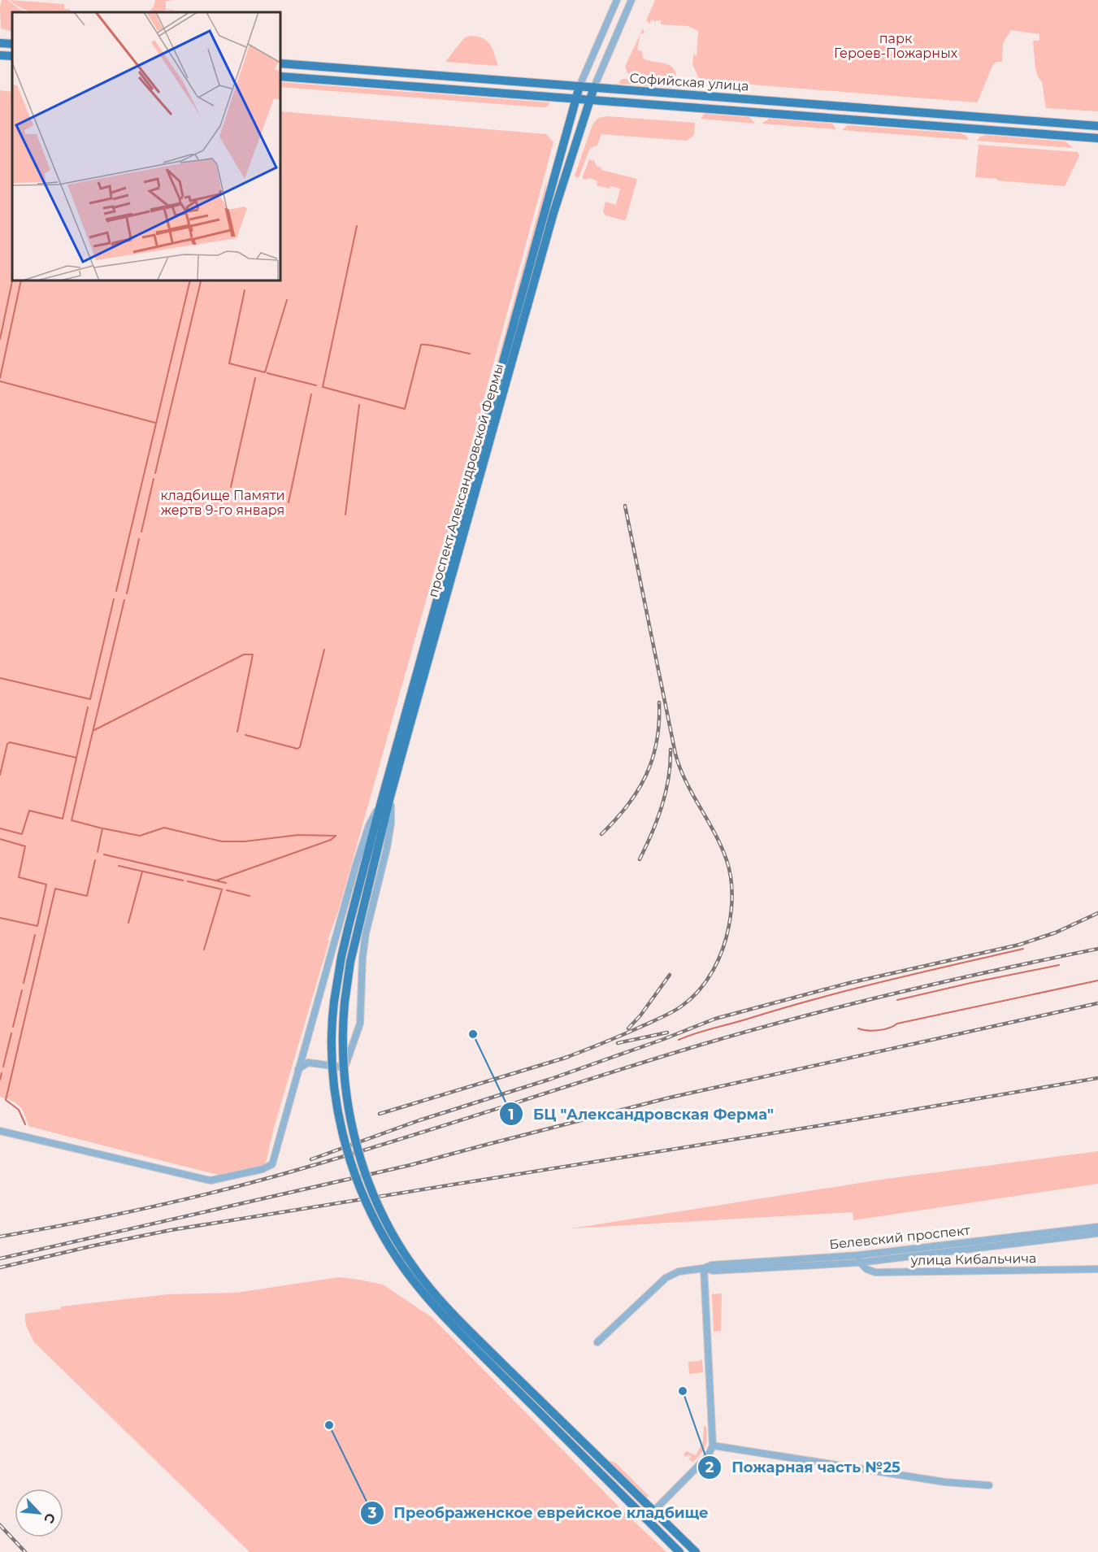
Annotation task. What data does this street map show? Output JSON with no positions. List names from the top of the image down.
{
  "streets": {
    "main road": ["Софийская улица", "проспект Александровской Фермы"],
    "street": ["Белевский проспект", "улица Кибальчича"]
  },
  "crossings": [
    ["Софийская улица", "проспект Александровской Фермы"],
    ["Белевский проспект", "улица Кибальчича"]
  ],
  "parks": ["парк Героев-Пожарных", "кладбище Памяти жертв 9-го января"],
  "places": ["БЦ \"Александровская Ферма\"", "Пожарная часть №25", "Преображенское еврейское кладбище"],
  "north": "bottom right"
}
